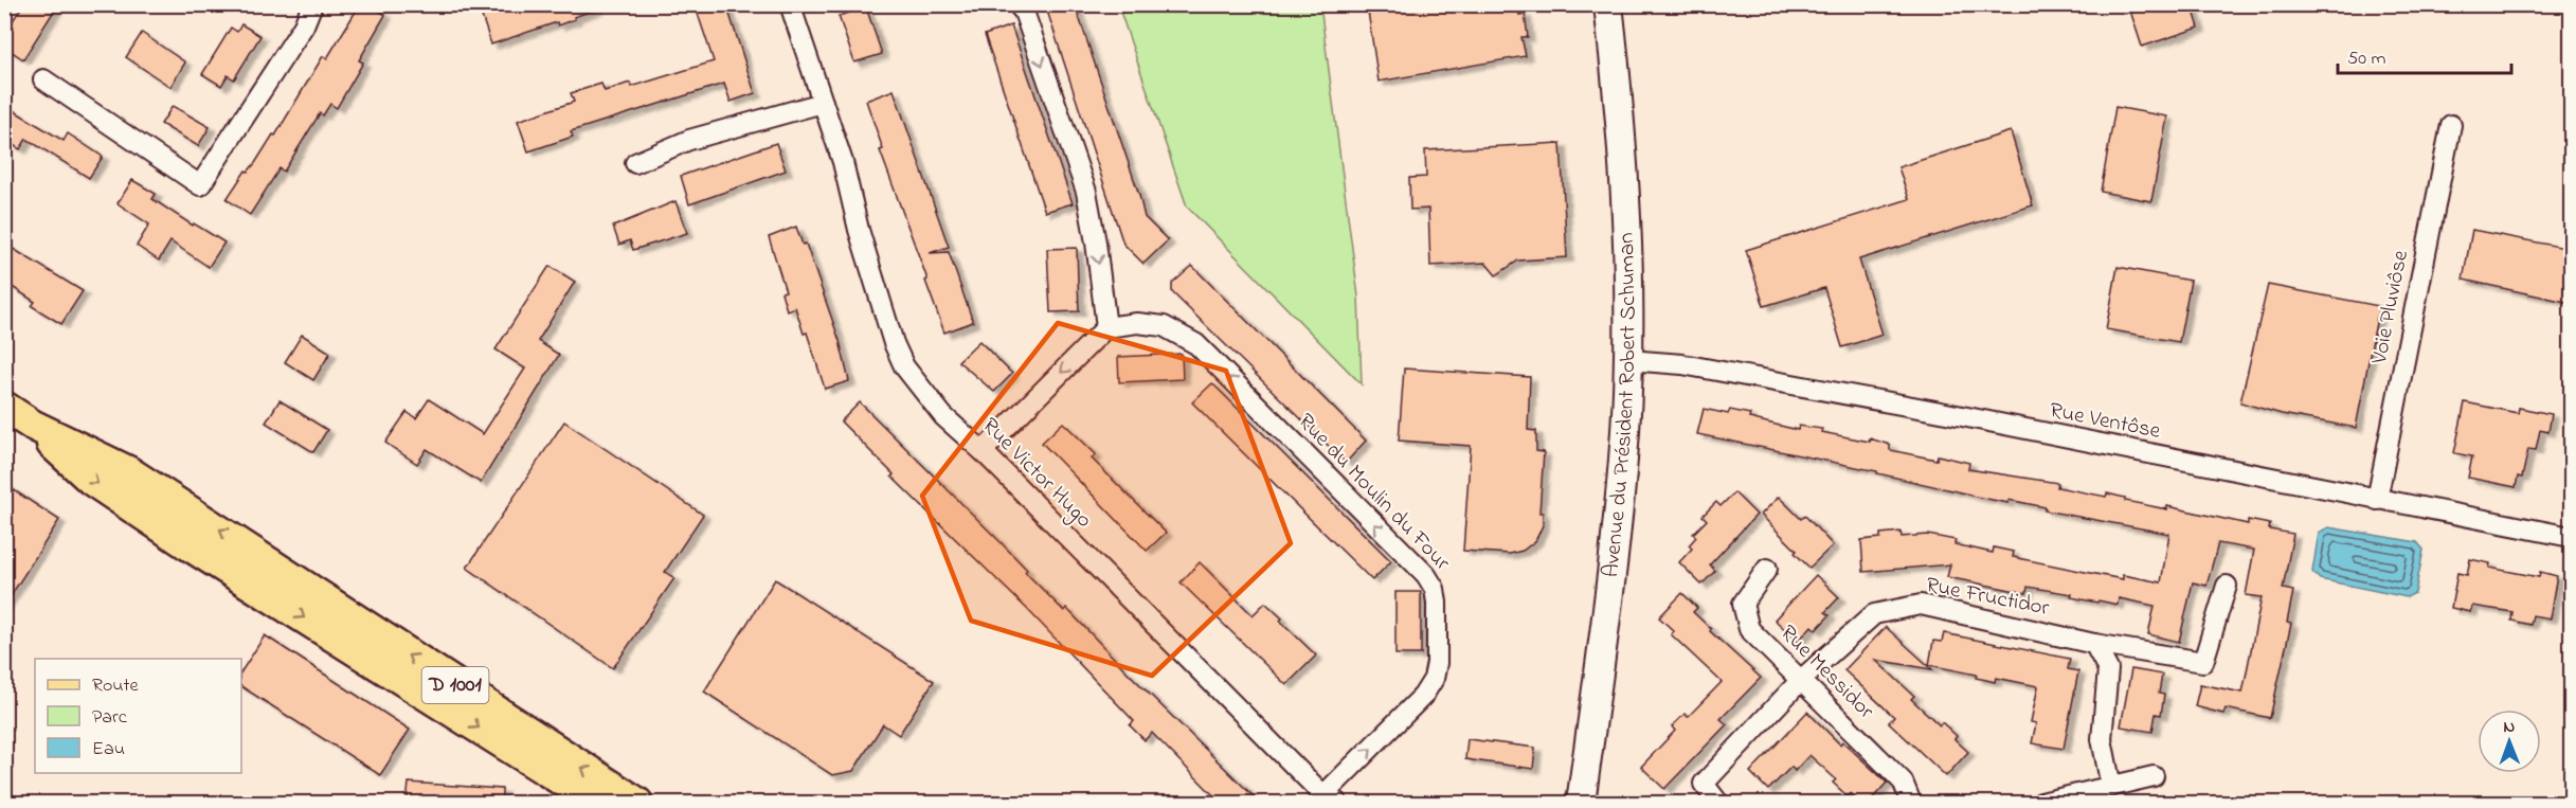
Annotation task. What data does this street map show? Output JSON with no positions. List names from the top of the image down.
{
  "streets": {
    "main road": ["D 1001"],
    "street": [
      "Voie Pluviôse",
      "Avenue du Président Robert Schuman",
      "Rue Ventôse",
      "Rue Victor Hugo",
      "Rue du Moulin du Four",
      "Rue Fructidor",
      "Rue Messidor"
    ]
  },
  "crossings": [
    ["Voie Pluviôse", "Rue Ventôse"],
    ["Avenue du Président Robert Schuman", "Rue Ventôse"],
    ["Rue Victor Hugo", "Rue du Moulin du Four"],
    ["Rue Fructidor", "Rue Messidor"]
  ],
  "legend": ["Route", "Parc", "Eau"],
  "scale_bar": "50 m",
  "north": "top"
}
